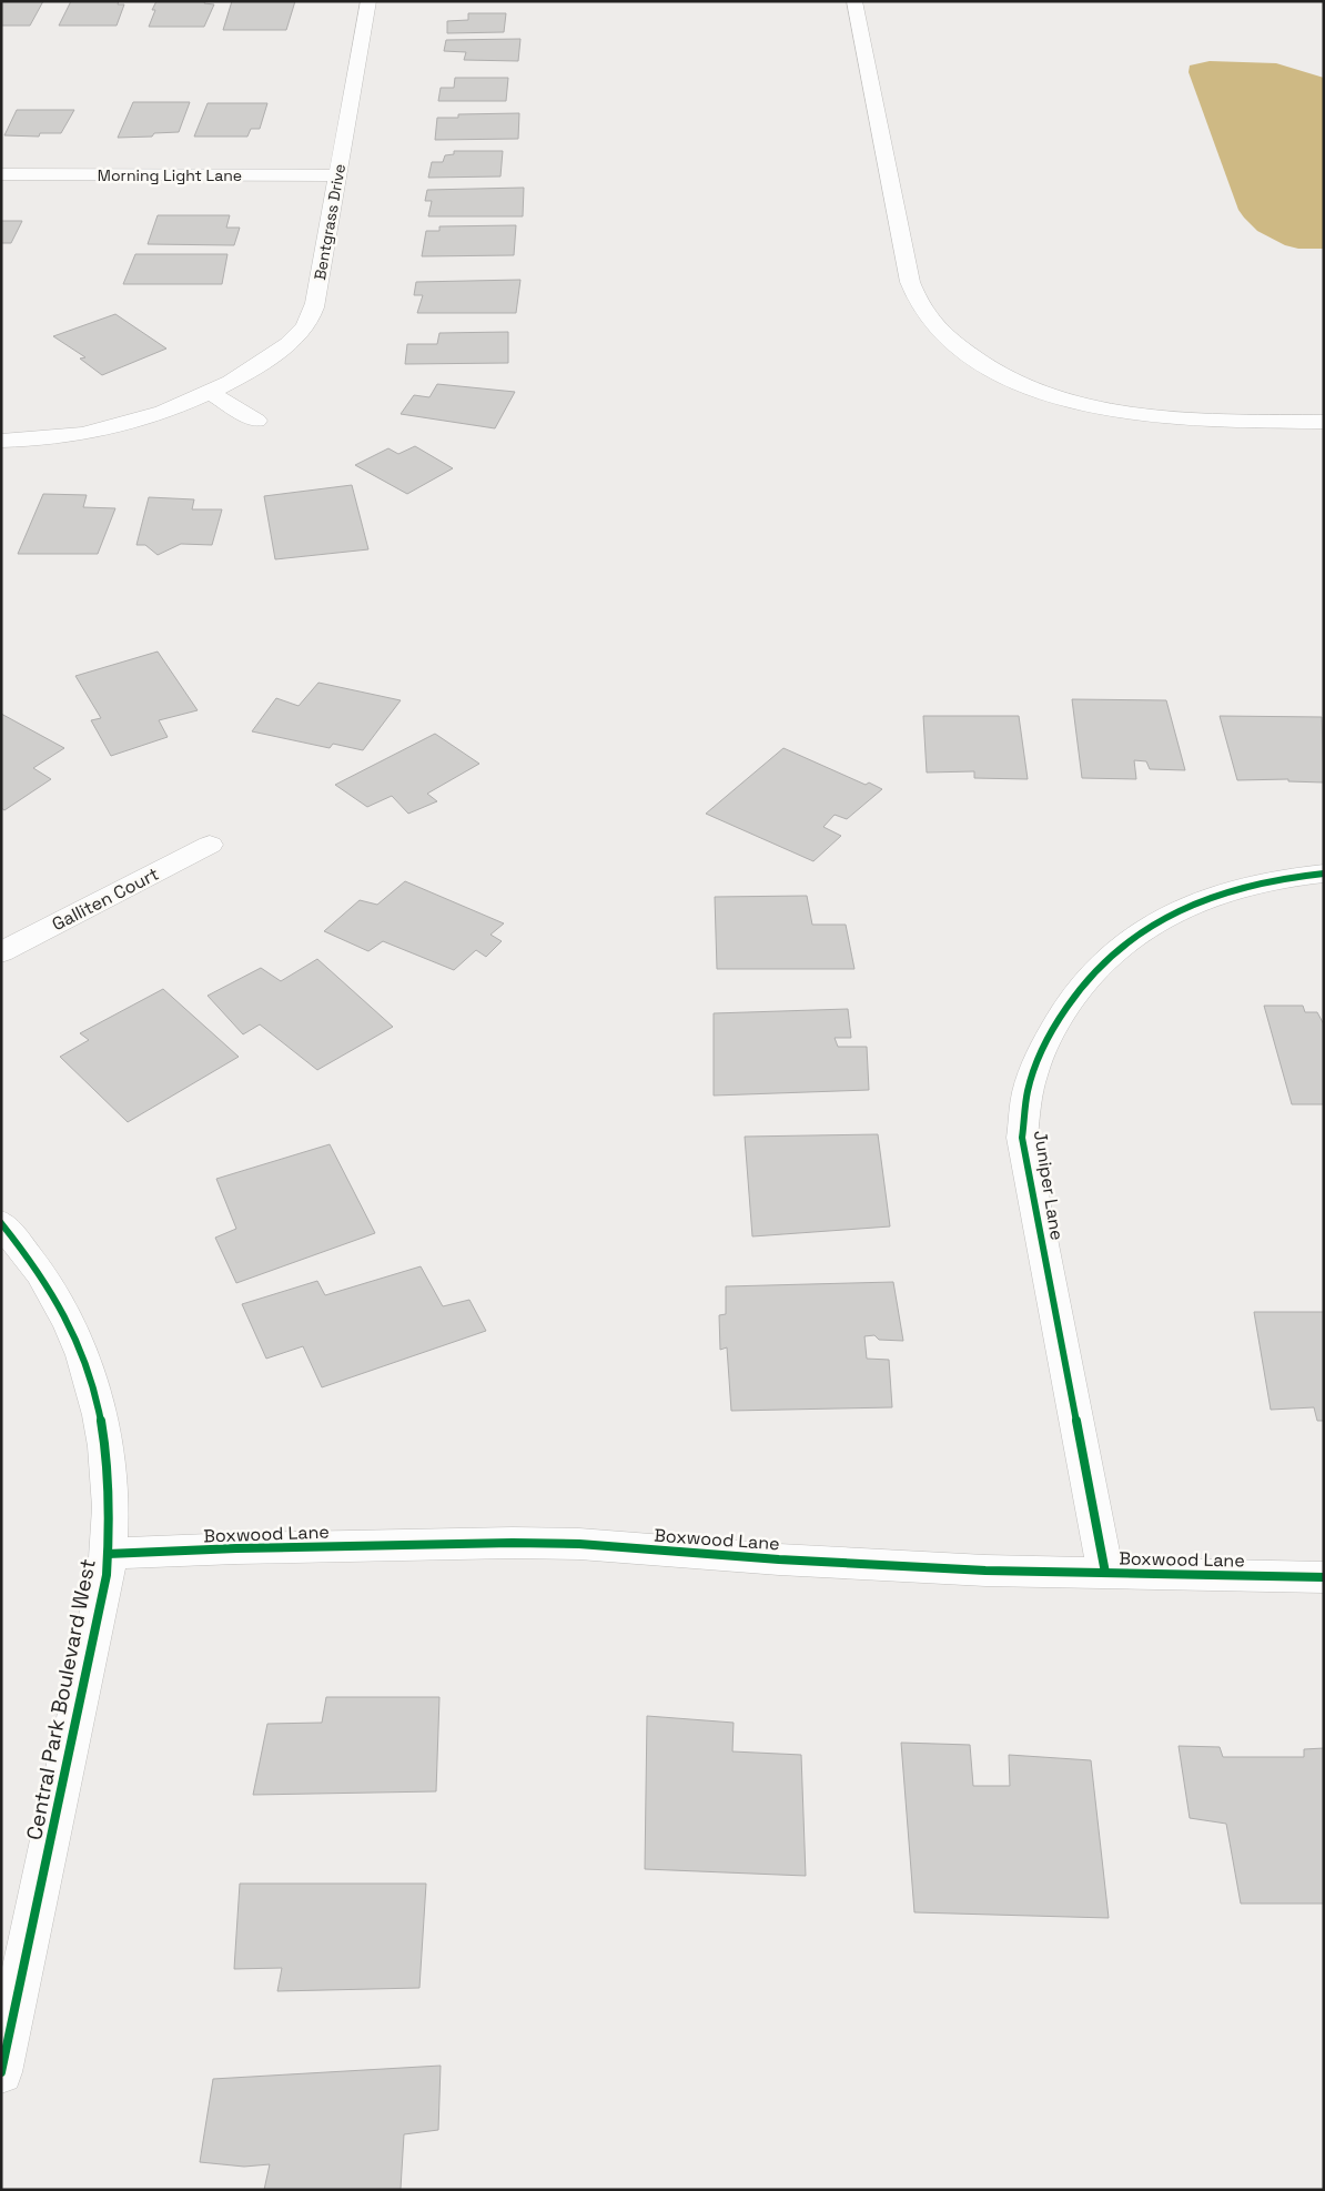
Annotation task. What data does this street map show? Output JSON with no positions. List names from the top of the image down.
{
  "streets": {
    "street": [
      "Morning Light Lane",
      "Bentgrass Drive",
      "Galliten Court",
      "Juniper Lane",
      "Boxwood Lane",
      "Central Park Boulevard West"
    ]
  },
  "crossings": [
    ["Morning Light Lane", "Bentgrass Drive"],
    ["Juniper Lane", "Boxwood Lane"],
    ["Boxwood Lane", "Central Park Boulevard West"]
  ]
}
